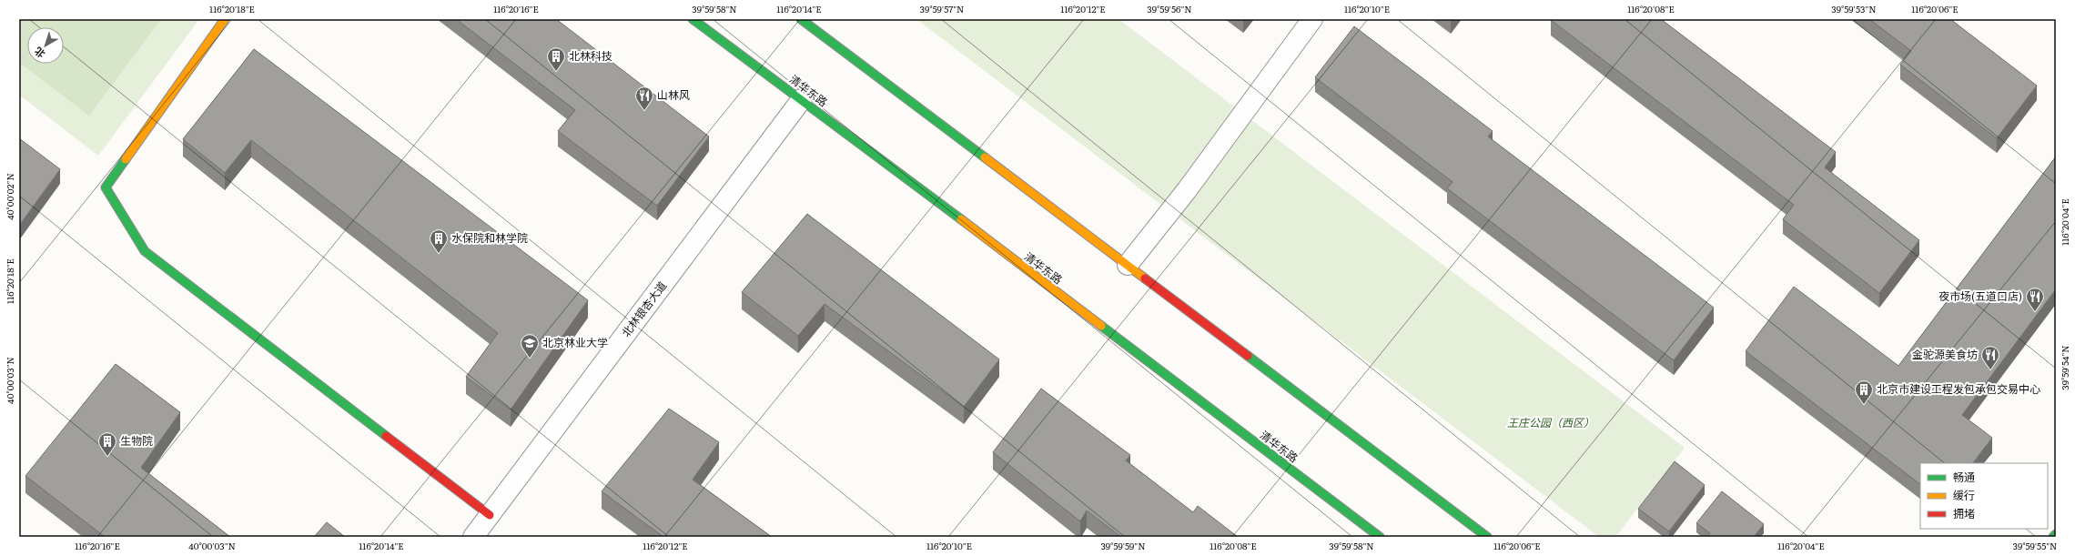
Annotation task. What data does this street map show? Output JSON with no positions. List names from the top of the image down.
{
  "streets": {
    "main road": ["清华东路"],
    "street": ["北林银杏大道"]
  },
  "crossings": [
    ["清华东路", "北林银杏大道"]
  ],
  "parks": ["王庄公园（西区）"],
  "places": {
    "building": [
      "北林科技",
      "水保院和林学院",
      "北京市建设工程发包承包交易中心",
      "生物院"
    ],
    "restaurant": ["山林风", "夜市场(五道口店)", "金驼源美食坊"],
    "school or university": ["北京林业大学"]
  },
  "legend": ["畅通", "缓行", "拥堵"],
  "north": "bottom left",
  "coordinates": [
    "116°20'18\"E",
    "116°20'16\"E",
    "39°59'58\"N",
    "116°20'14\"E",
    "39°59'57\"N",
    "116°20'12\"E",
    "39°59'56\"N",
    "116°20'10\"E",
    "116°20'08\"E",
    "39°59'53\"N",
    "116°20'06\"E",
    "40°00'02\"N",
    "116°20'04\"E",
    "39°59'54\"N",
    "40°00'03\"N",
    "39°59'59\"N",
    "39°59'55\"N"
  ]
}
